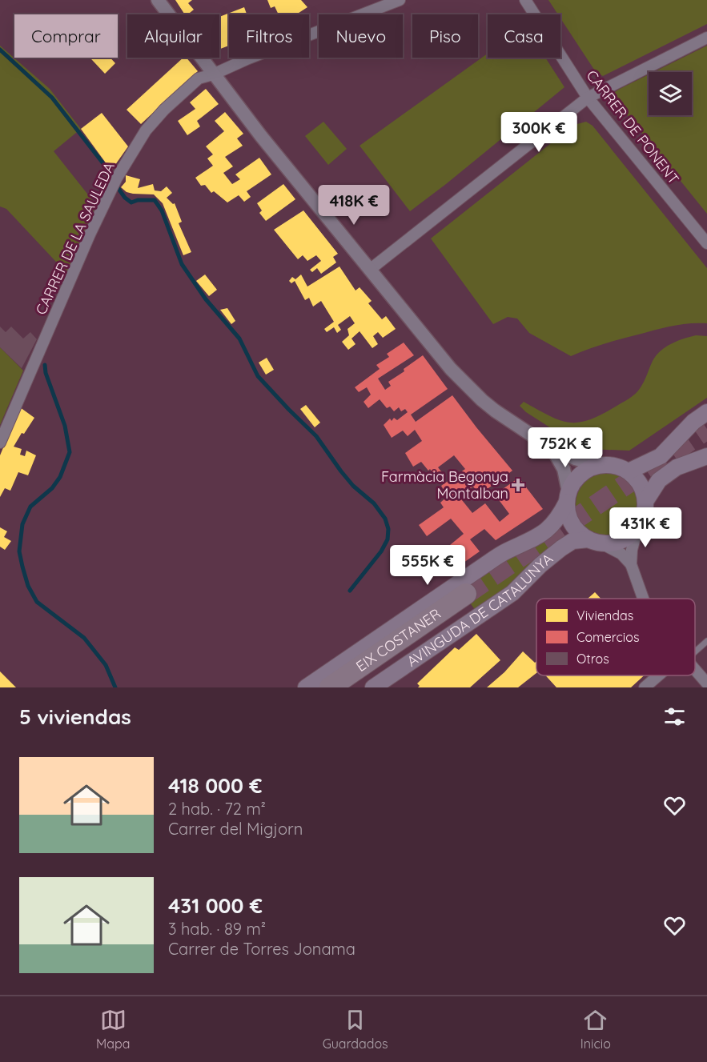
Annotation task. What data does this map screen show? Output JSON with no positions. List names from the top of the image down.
{
  "streets": {
    "highway": ["EIX COSTANER"],
    "main road": ["AVINGUDA DE CATALUNYA"],
    "street": ["CARRER DE PONENT", "CARRER DE LA SAULEDA"]
  },
  "places": {
    "health": ["Farmàcia Begonya Montalban"]
  },
  "legend": ["Viviendas", "Comercios", "Otros"],
  "page": {
    "chip": [
      "Comprar",
      "Alquilar",
      "Filtros",
      "Nuevo",
      "Piso",
      "Casa"
    ],
    "price": [
      "300K €",
      "418K €",
      "752K €",
      "431K €",
      "555K €"
    ],
    "heading": "5 viviendas",
    "list": [
      {
        "name": "418 000 €",
        "note": "2 hab. · 72 m² · Carrer del Migjorn"
      },
      {
        "name": "431 000 €",
        "note": "3 hab. · 89 m² · Carrer de Torres Jonama"
      }
    ],
    "tabs": ["Mapa", "Guardados", "Inicio"]
  }
}
